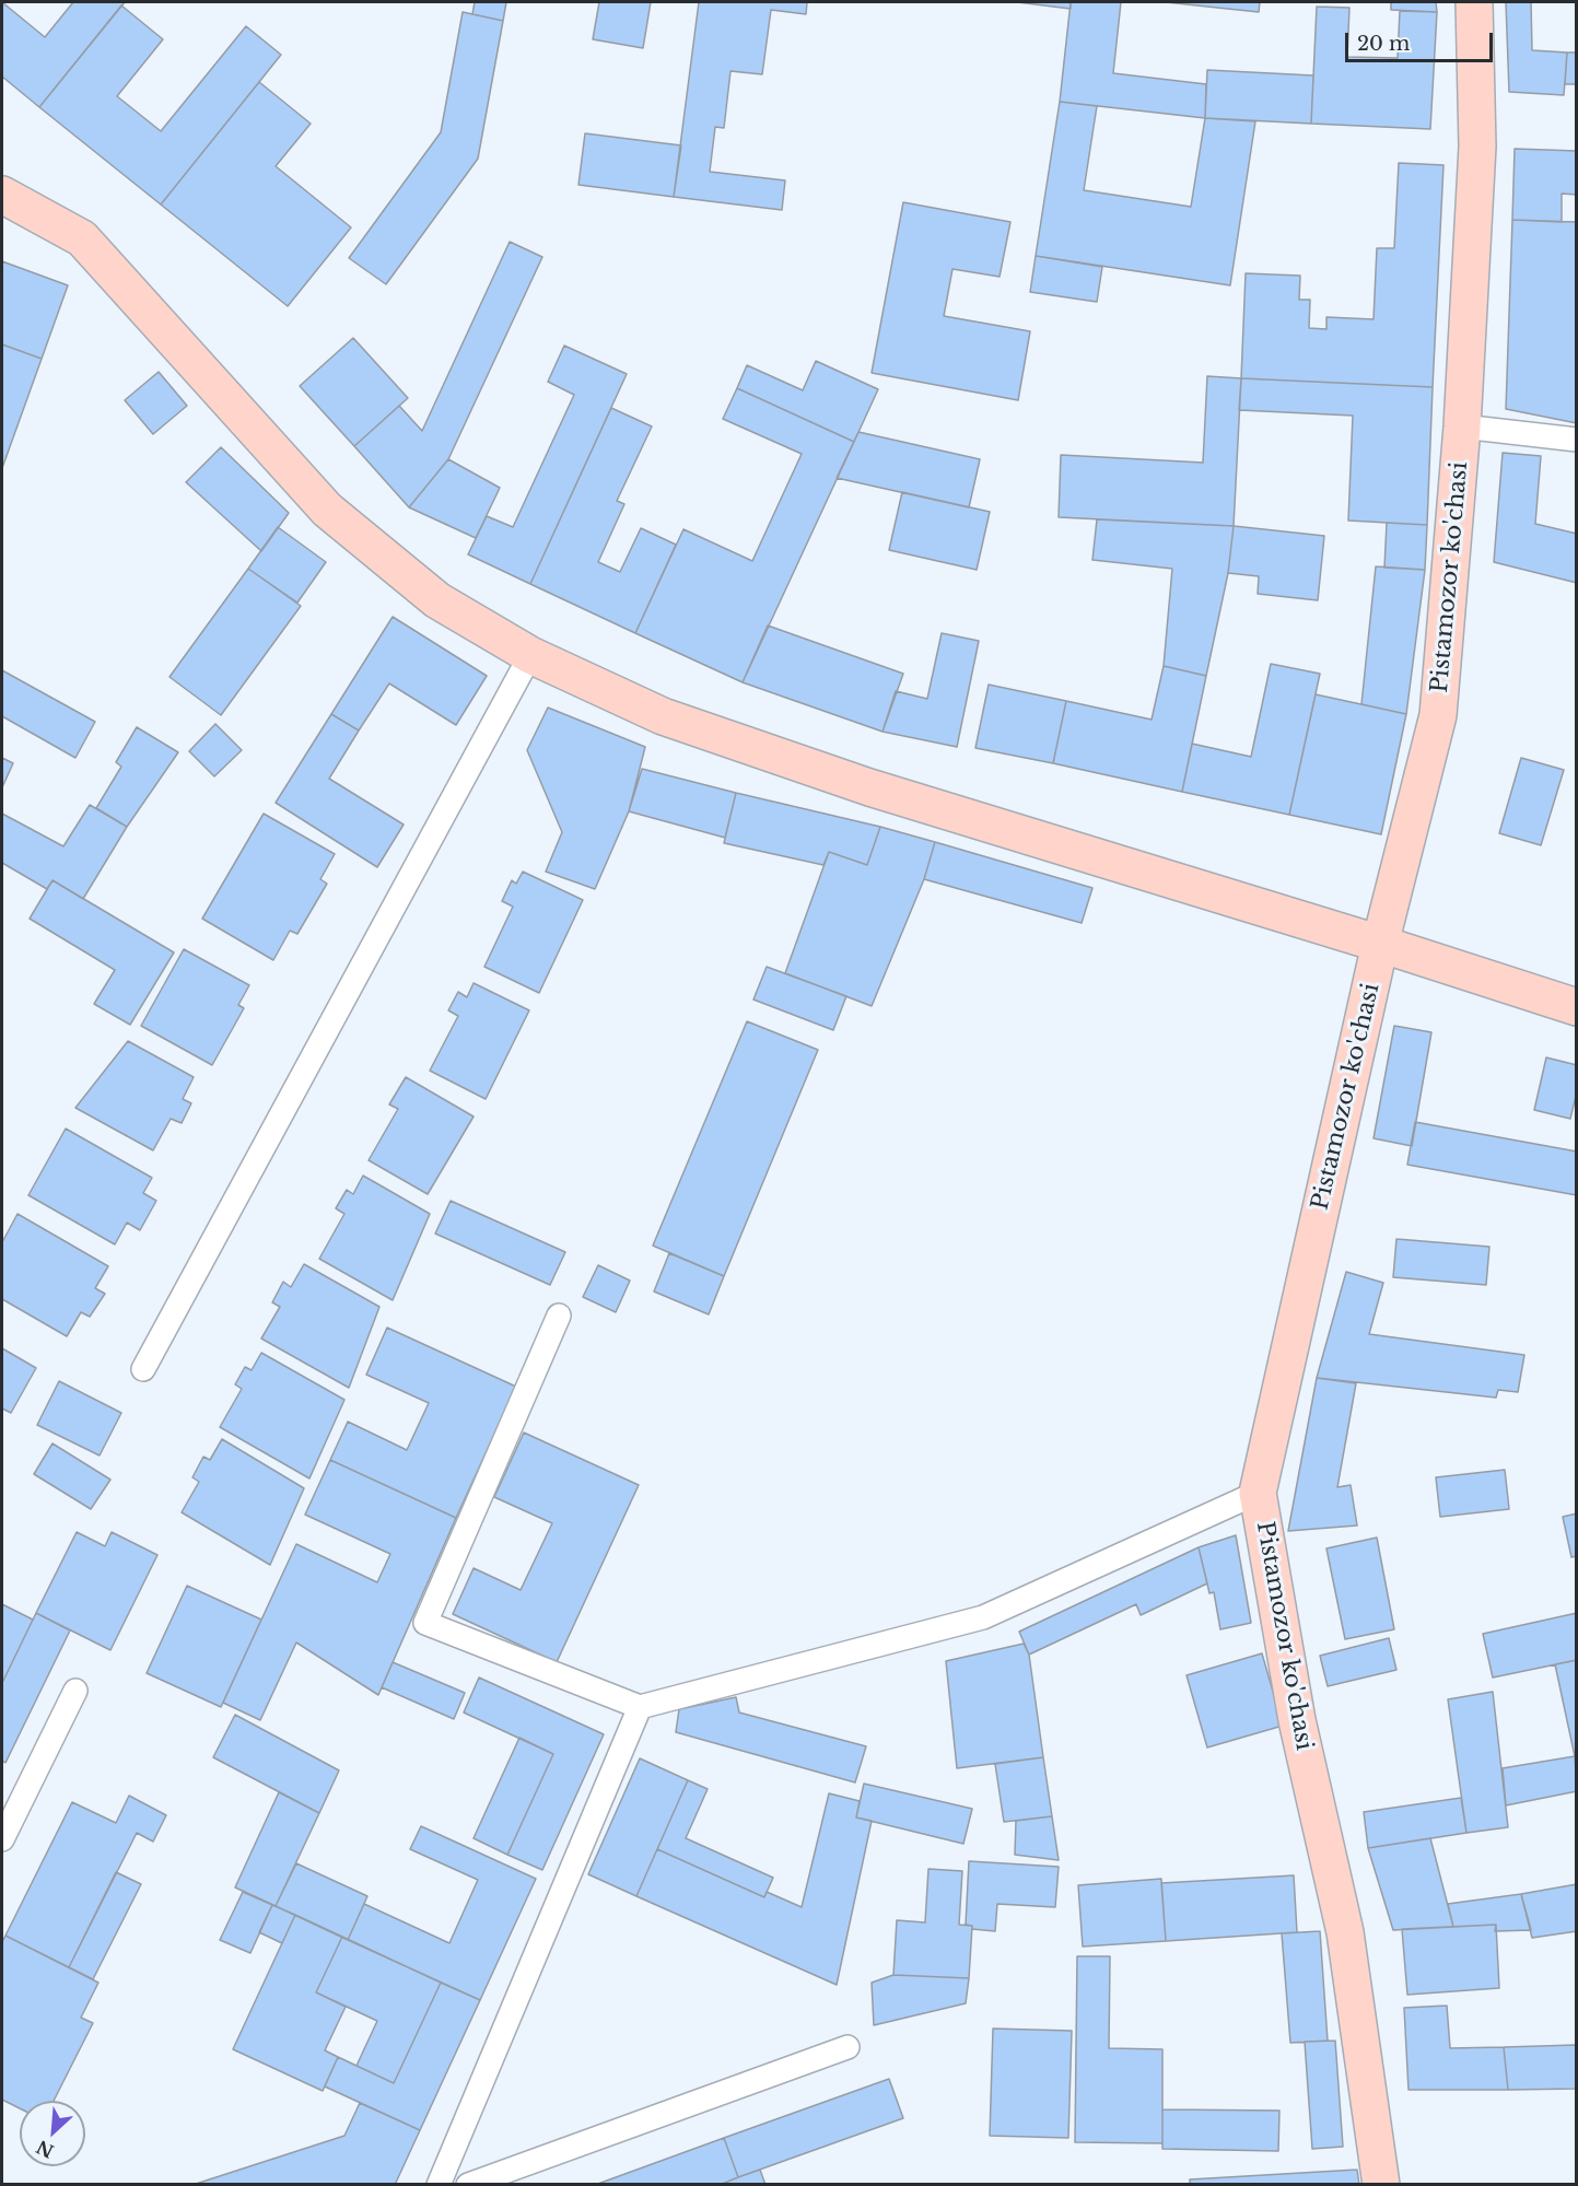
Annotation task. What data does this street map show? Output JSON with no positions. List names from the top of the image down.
{
  "streets": {
    "street": ["Pistamozor ko'chasi"]
  },
  "scale_bar": "20 m",
  "north": "bottom left"
}
